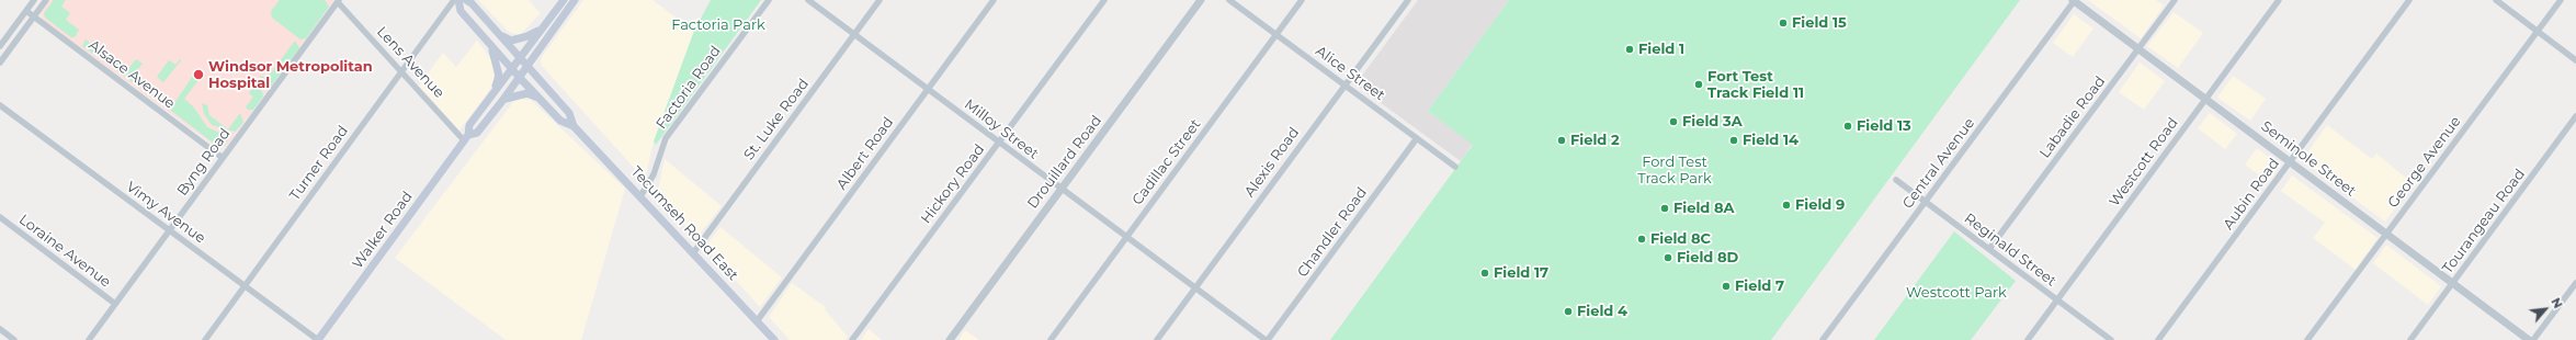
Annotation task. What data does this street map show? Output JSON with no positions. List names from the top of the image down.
{
  "streets": {
    "main road": ["Tecumseh Road East", "Walker Road"],
    "street": [
      "Lens Avenue",
      "Alice Street",
      "Alsace Avenue",
      "Factoria Road",
      "Labadie Road",
      "St. Luke Road",
      "Milloy Street",
      "Albert Road",
      "Seminole Street",
      "Byng Road",
      "Drouillard Road",
      "Cadillac Street",
      "Alexis Road",
      "Westcott Road",
      "George Avenue",
      "Turner Road",
      "Central Avenue",
      "Hickory Road",
      "Aubin Road",
      "Vimy Avenue",
      "Tourangeau Road",
      "Chandler Road",
      "Reginald Street",
      "Loraine Avenue"
    ]
  },
  "crossings": [
    ["Lens Avenue", "Byng Road"],
    ["Lens Avenue", "Turner Road"],
    ["Lens Avenue", "Walker Road"],
    ["Alice Street", "Cadillac Street"],
    ["Alice Street", "Alexis Road"],
    ["Alice Street", "Chandler Road"],
    ["Alsace Avenue", "Byng Road"],
    ["Factoria Road", "Tecumseh Road East"],
    ["Labadie Road", "Seminole Street"],
    ["Labadie Road", "Reginald Street"],
    ["St. Luke Road", "Milloy Street"],
    ["St. Luke Road", "Tecumseh Road East"],
    ["Milloy Street", "Albert Road"],
    ["Milloy Street", "Drouillard Road"],
    ["Milloy Street", "Cadillac Street"],
    ["Milloy Street", "Alexis Road"],
    ["Milloy Street", "Hickory Road"],
    ["Milloy Street", "Chandler Road"],
    ["Albert Road", "Tecumseh Road East"],
    ["Seminole Street", "Westcott Road"],
    ["Seminole Street", "George Avenue"],
    ["Seminole Street", "Central Avenue"],
    ["Seminole Street", "Aubin Road"],
    ["Seminole Street", "Tourangeau Road"],
    ["Byng Road", "Vimy Avenue"],
    ["Byng Road", "Loraine Avenue"],
    ["Westcott Road", "Reginald Street"],
    ["Turner Road", "Vimy Avenue"],
    ["Central Avenue", "Reginald Street"],
    ["Vimy Avenue", "Walker Road"],
    ["Tecumseh Road East", "Walker Road"]
  ],
  "parks": ["Factoria Park", "Ford Test Track Park", "Westcott Park"],
  "places": [
    "Field 15",
    "Field 1",
    "Windsor Metropolitan Hospital",
    "Fort Test Track Field 11",
    "Field 3A",
    "Field 13",
    "Field 2",
    "Field 14",
    "Field 9",
    "Field 8A",
    "Field 8C",
    "Field 8D",
    "Field 17",
    "Field 7",
    "Field 4"
  ],
  "north": "top right"
}
